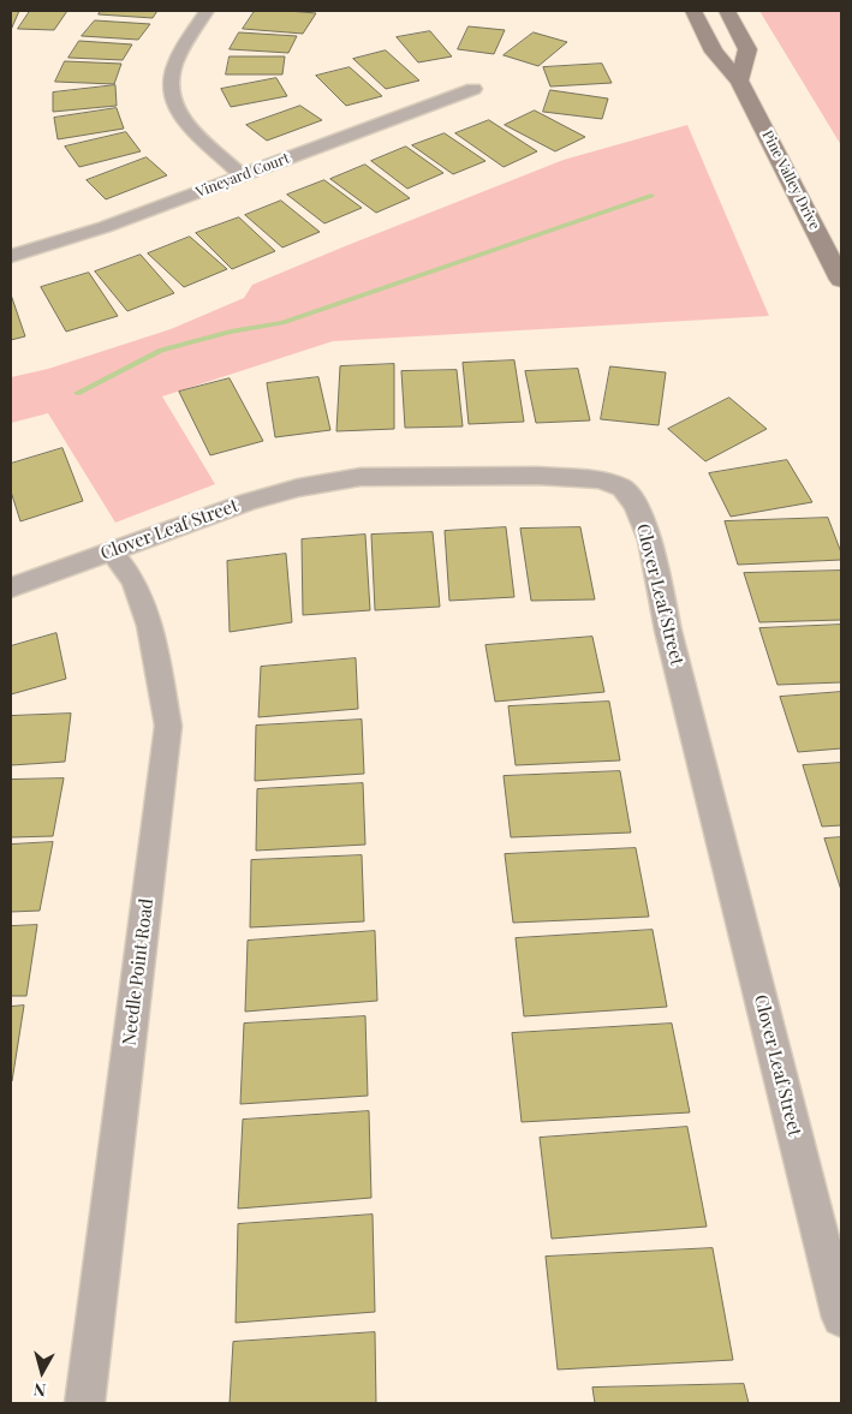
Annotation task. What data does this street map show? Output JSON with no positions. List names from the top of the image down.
{
  "streets": {
    "main road": ["Pine Valley Drive"],
    "street": ["Vineyard Court", "Clover Leaf Street", "Needle Point Road"]
  },
  "crossings": [
    ["Clover Leaf Street", "Needle Point Road"]
  ],
  "north": "bottom"
}
